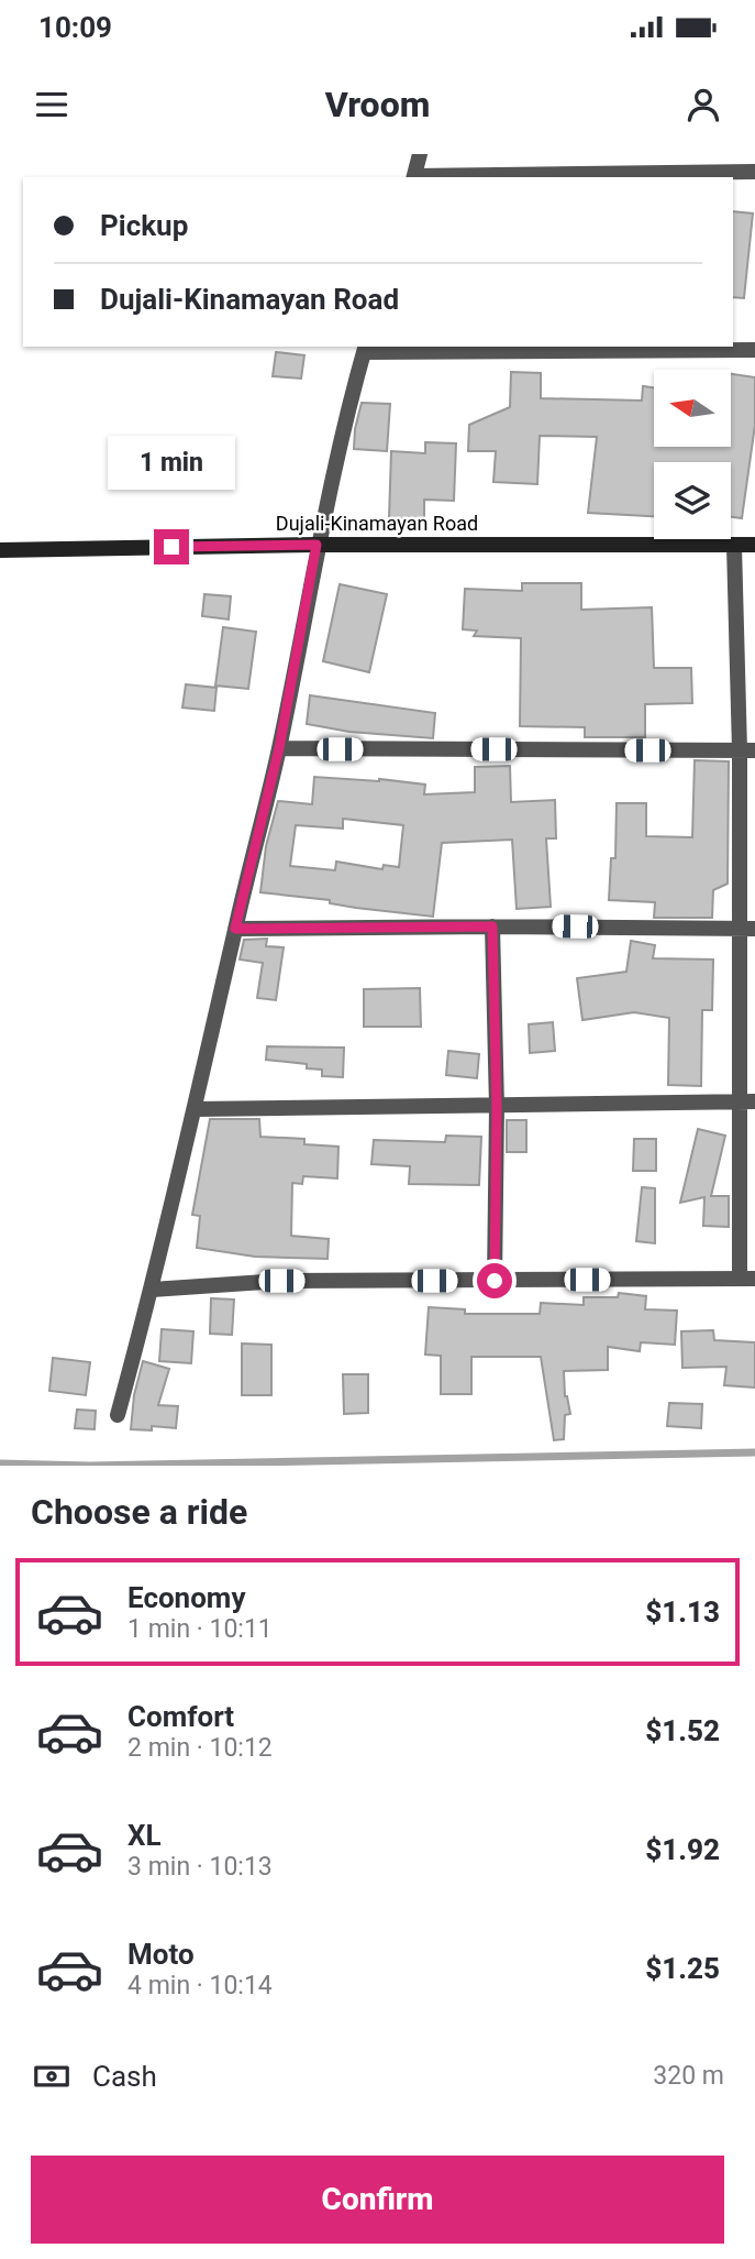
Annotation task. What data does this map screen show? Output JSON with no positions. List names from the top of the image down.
{
  "streets": {
    "main road": ["Dujali-Kinamayan Road"]
  },
  "north": "left",
  "page": {
    "status": "10:09",
    "header": "Vroom",
    "banner": ["Pickup", "Dujali-Kinamayan Road"],
    "bubble": "1 min",
    "heading": "Choose a ride",
    "list": [
      {
        "name": "Economy",
        "note": "1 min · 10:11",
        "value": "$1.13"
      },
      {
        "name": "Comfort",
        "note": "2 min · 10:12",
        "value": "$1.52"
      },
      {
        "name": "XL",
        "note": "3 min · 10:13",
        "value": "$1.92"
      },
      {
        "name": "Moto",
        "note": "4 min · 10:14",
        "value": "$1.25"
      }
    ],
    "pay": ["Cash", "320 m"],
    "buttons": "Confirm"
  }
}
